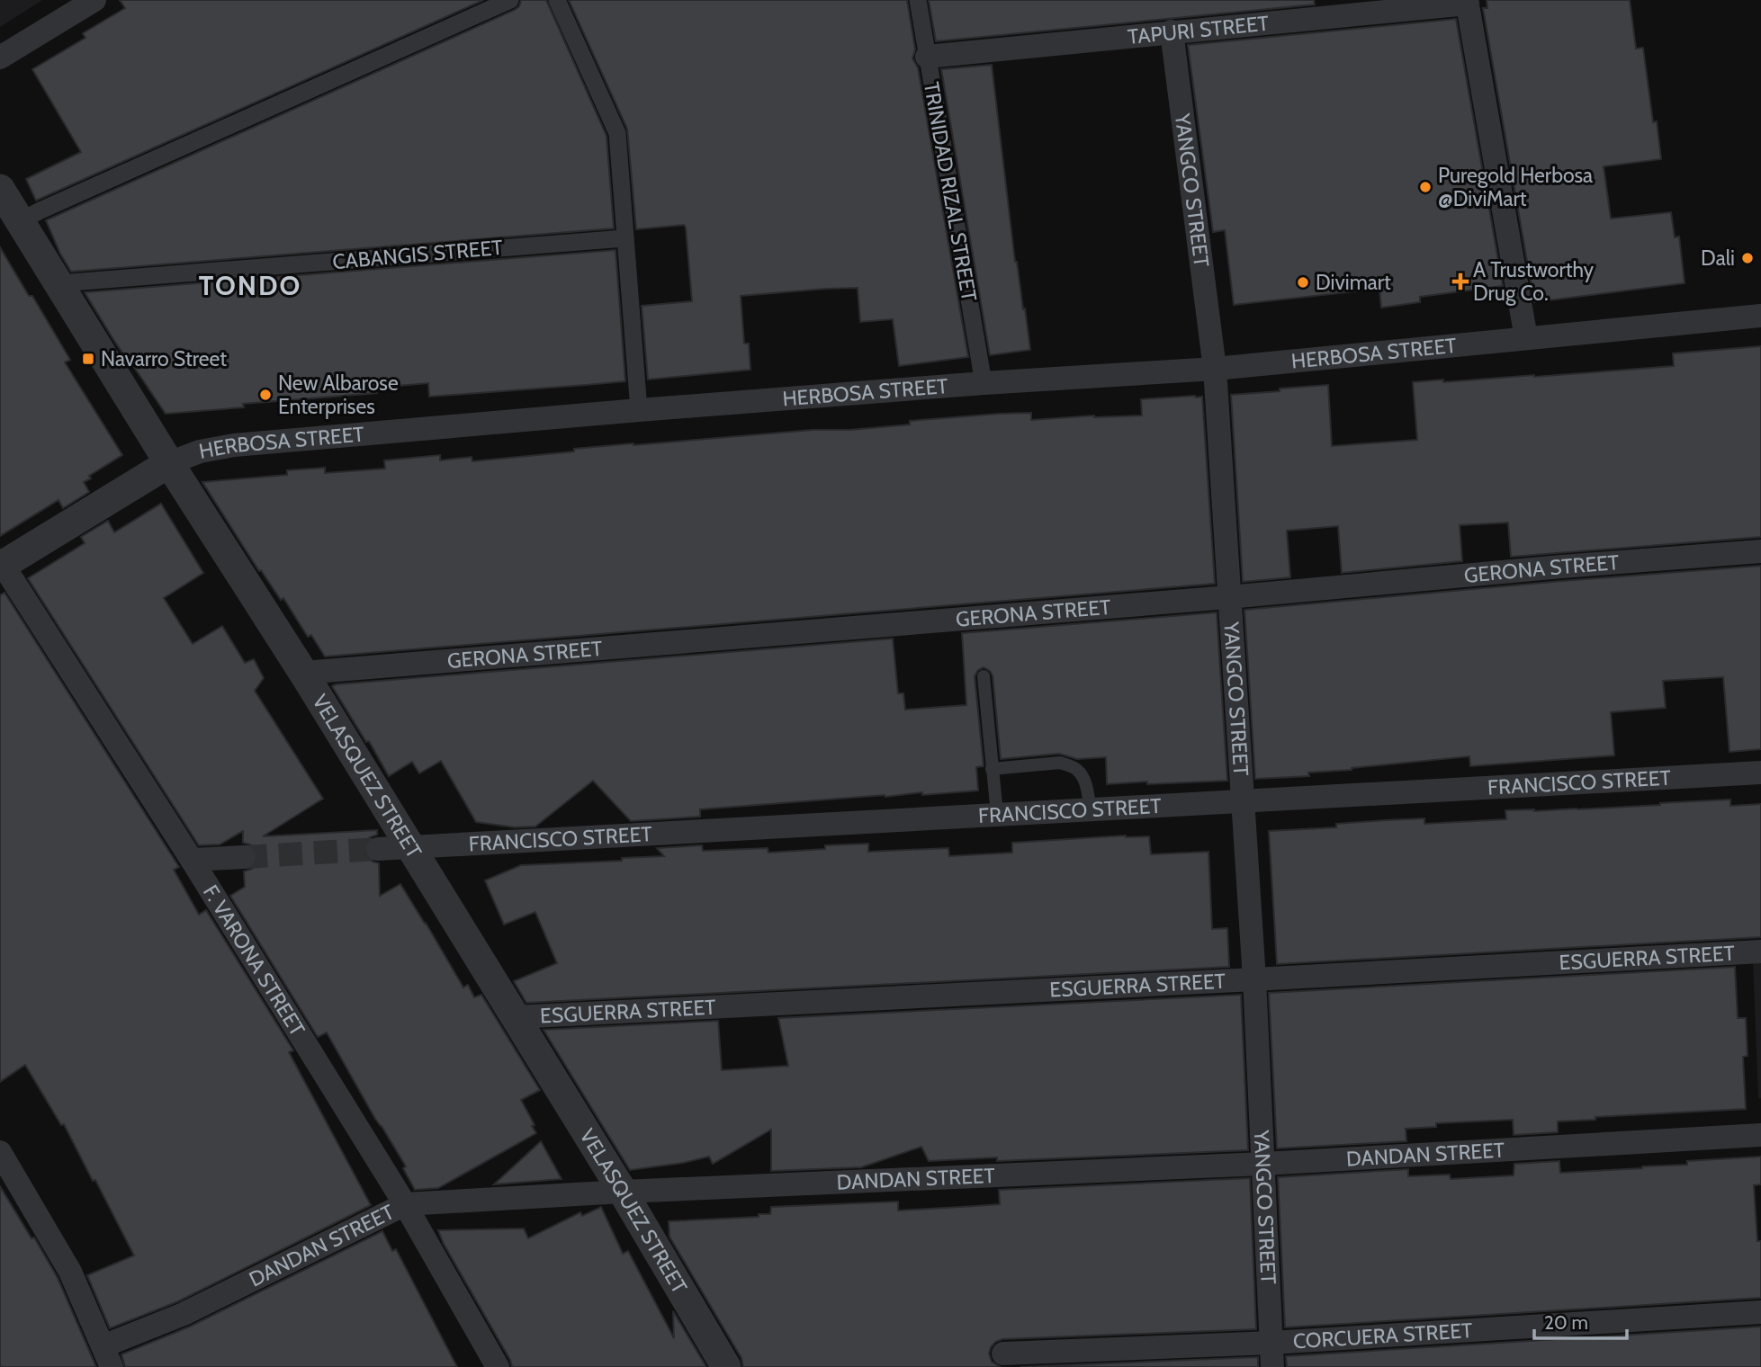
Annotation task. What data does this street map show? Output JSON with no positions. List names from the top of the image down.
{
  "streets": {
    "street": [
      "TAPURI STREET",
      "YANGCO STREET",
      "TRINIDAD RIZAL STREET",
      "CABANGIS STREET",
      "HERBOSA STREET",
      "GERONA STREET",
      "VELASQUEZ STREET",
      "FRANCISCO STREET",
      "ESGUERRA STREET",
      "F. VARONA STREET",
      "DANDAN STREET",
      "CORCUERA STREET"
    ]
  },
  "crossings": [
    ["TAPURI STREET", "YANGCO STREET"],
    ["TAPURI STREET", "TRINIDAD RIZAL STREET"],
    ["YANGCO STREET", "HERBOSA STREET"],
    ["YANGCO STREET", "GERONA STREET"],
    ["YANGCO STREET", "FRANCISCO STREET"],
    ["YANGCO STREET", "ESGUERRA STREET"],
    ["YANGCO STREET", "DANDAN STREET"],
    ["YANGCO STREET", "CORCUERA STREET"],
    ["TRINIDAD RIZAL STREET", "HERBOSA STREET"],
    ["CABANGIS STREET", "VELASQUEZ STREET"],
    ["HERBOSA STREET", "VELASQUEZ STREET"],
    ["HERBOSA STREET", "F. VARONA STREET"],
    ["GERONA STREET", "VELASQUEZ STREET"],
    ["VELASQUEZ STREET", "FRANCISCO STREET"],
    ["VELASQUEZ STREET", "ESGUERRA STREET"],
    ["VELASQUEZ STREET", "DANDAN STREET"],
    ["F. VARONA STREET", "DANDAN STREET"]
  ],
  "districts": ["TONDO"],
  "places": {
    "other": [
      "Puregold Herbosa @DiviMart",
      "Dali",
      "Divimart",
      "New Albarose Enterprises"
    ],
    "health": ["A Trustworthy Drug Co."],
    "transit": ["Navarro Street"]
  },
  "scale_bar": "20 m"
}
